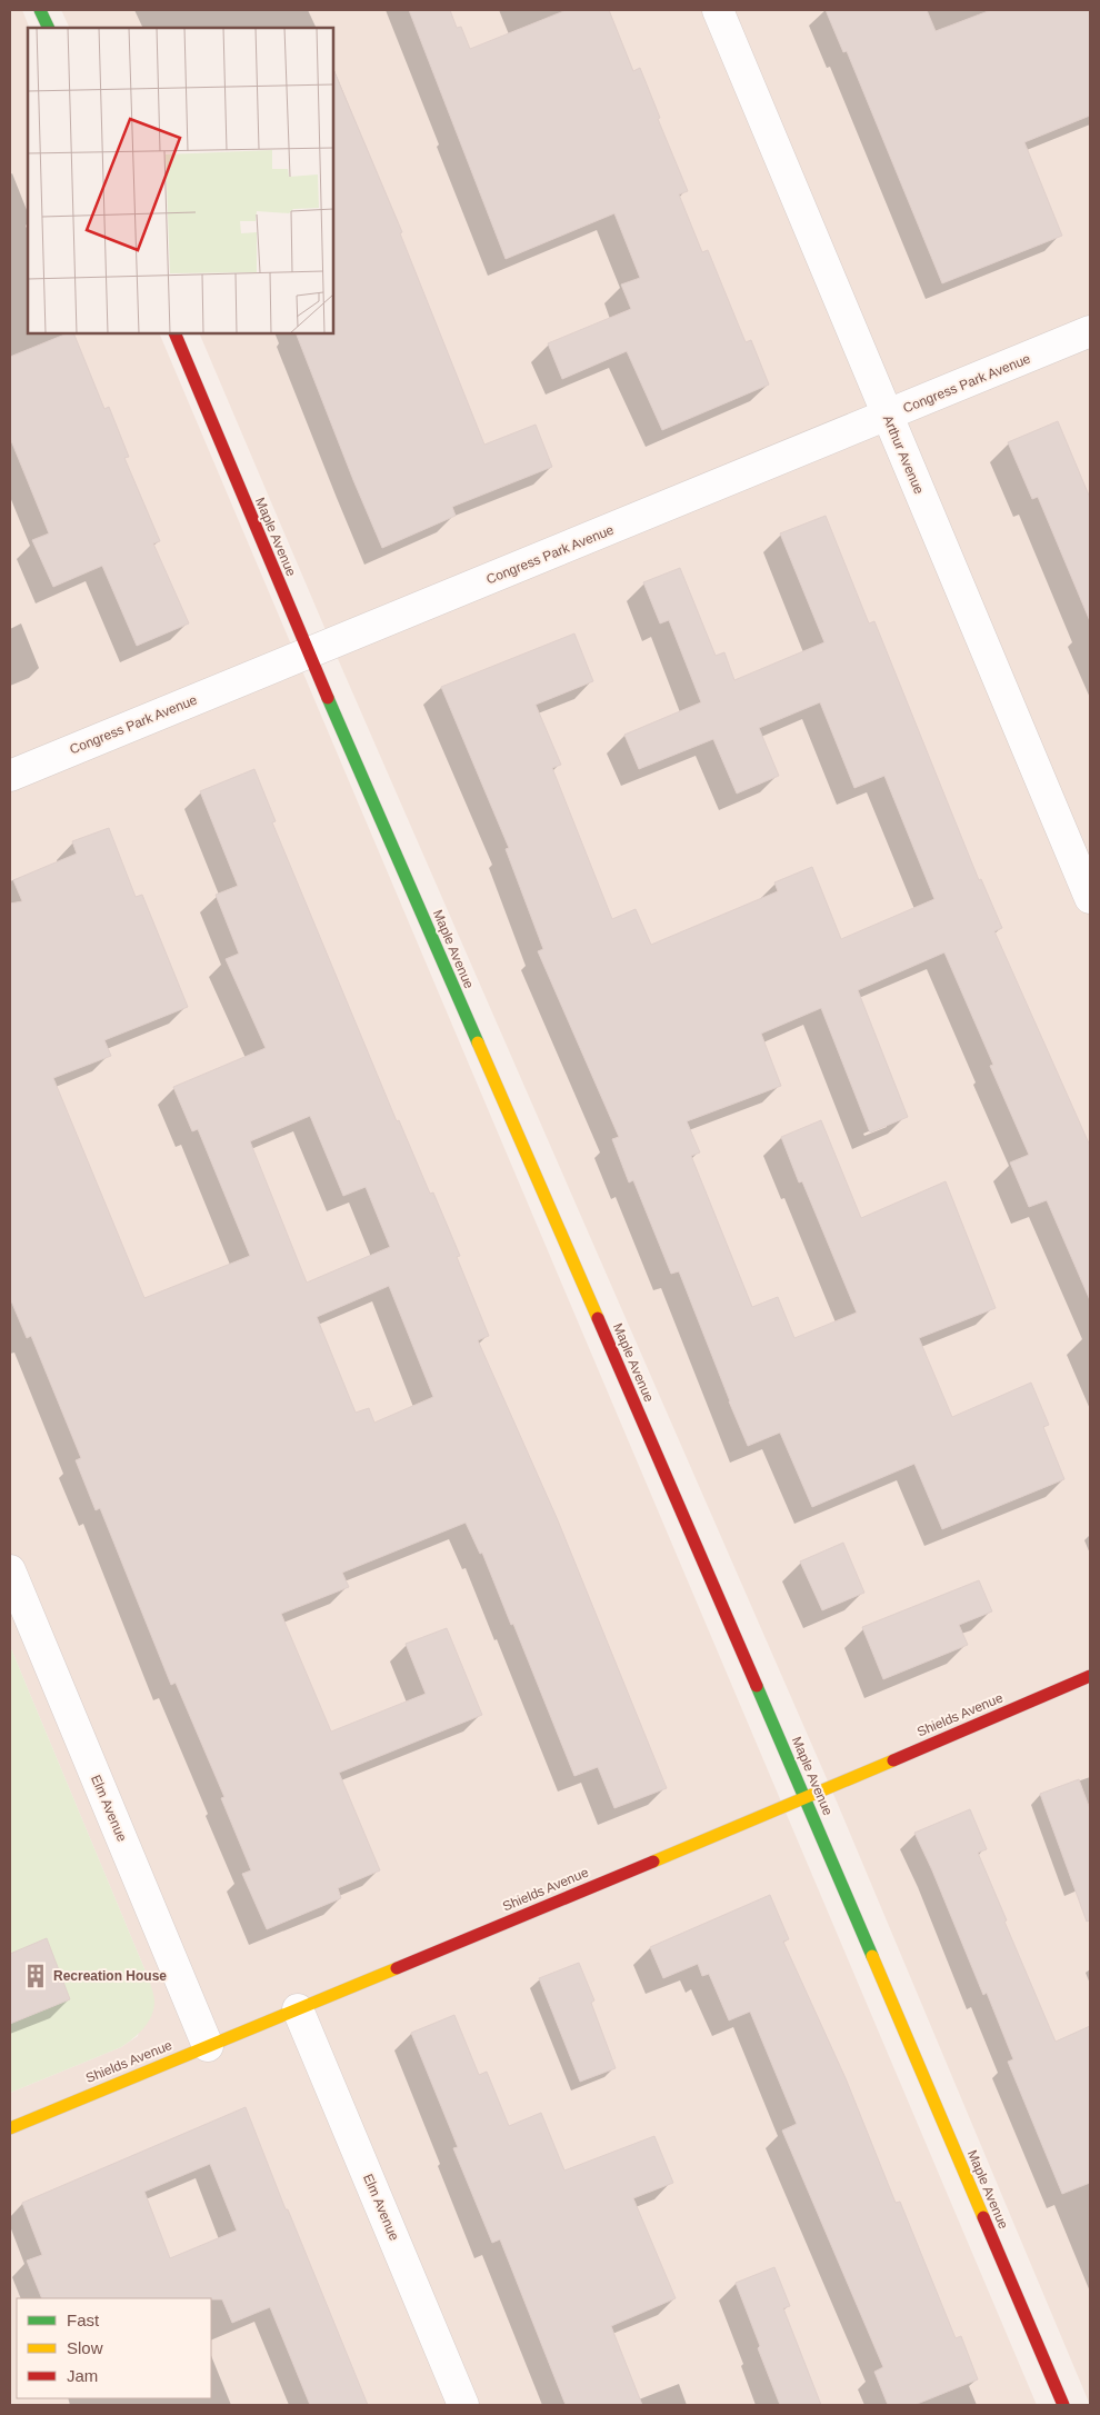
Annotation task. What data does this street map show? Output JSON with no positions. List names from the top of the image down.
{
  "streets": {
    "street": [
      "Congress Park Avenue",
      "Arthur Avenue",
      "Maple Avenue",
      "Shields Avenue",
      "Elm Avenue"
    ]
  },
  "crossings": [
    ["Congress Park Avenue", "Arthur Avenue"],
    ["Congress Park Avenue", "Maple Avenue"],
    ["Maple Avenue", "Shields Avenue"],
    ["Shields Avenue", "Elm Avenue"]
  ],
  "places": {
    "building": ["Recreation House"]
  },
  "legend": ["Fast", "Slow", "Jam"]
}
